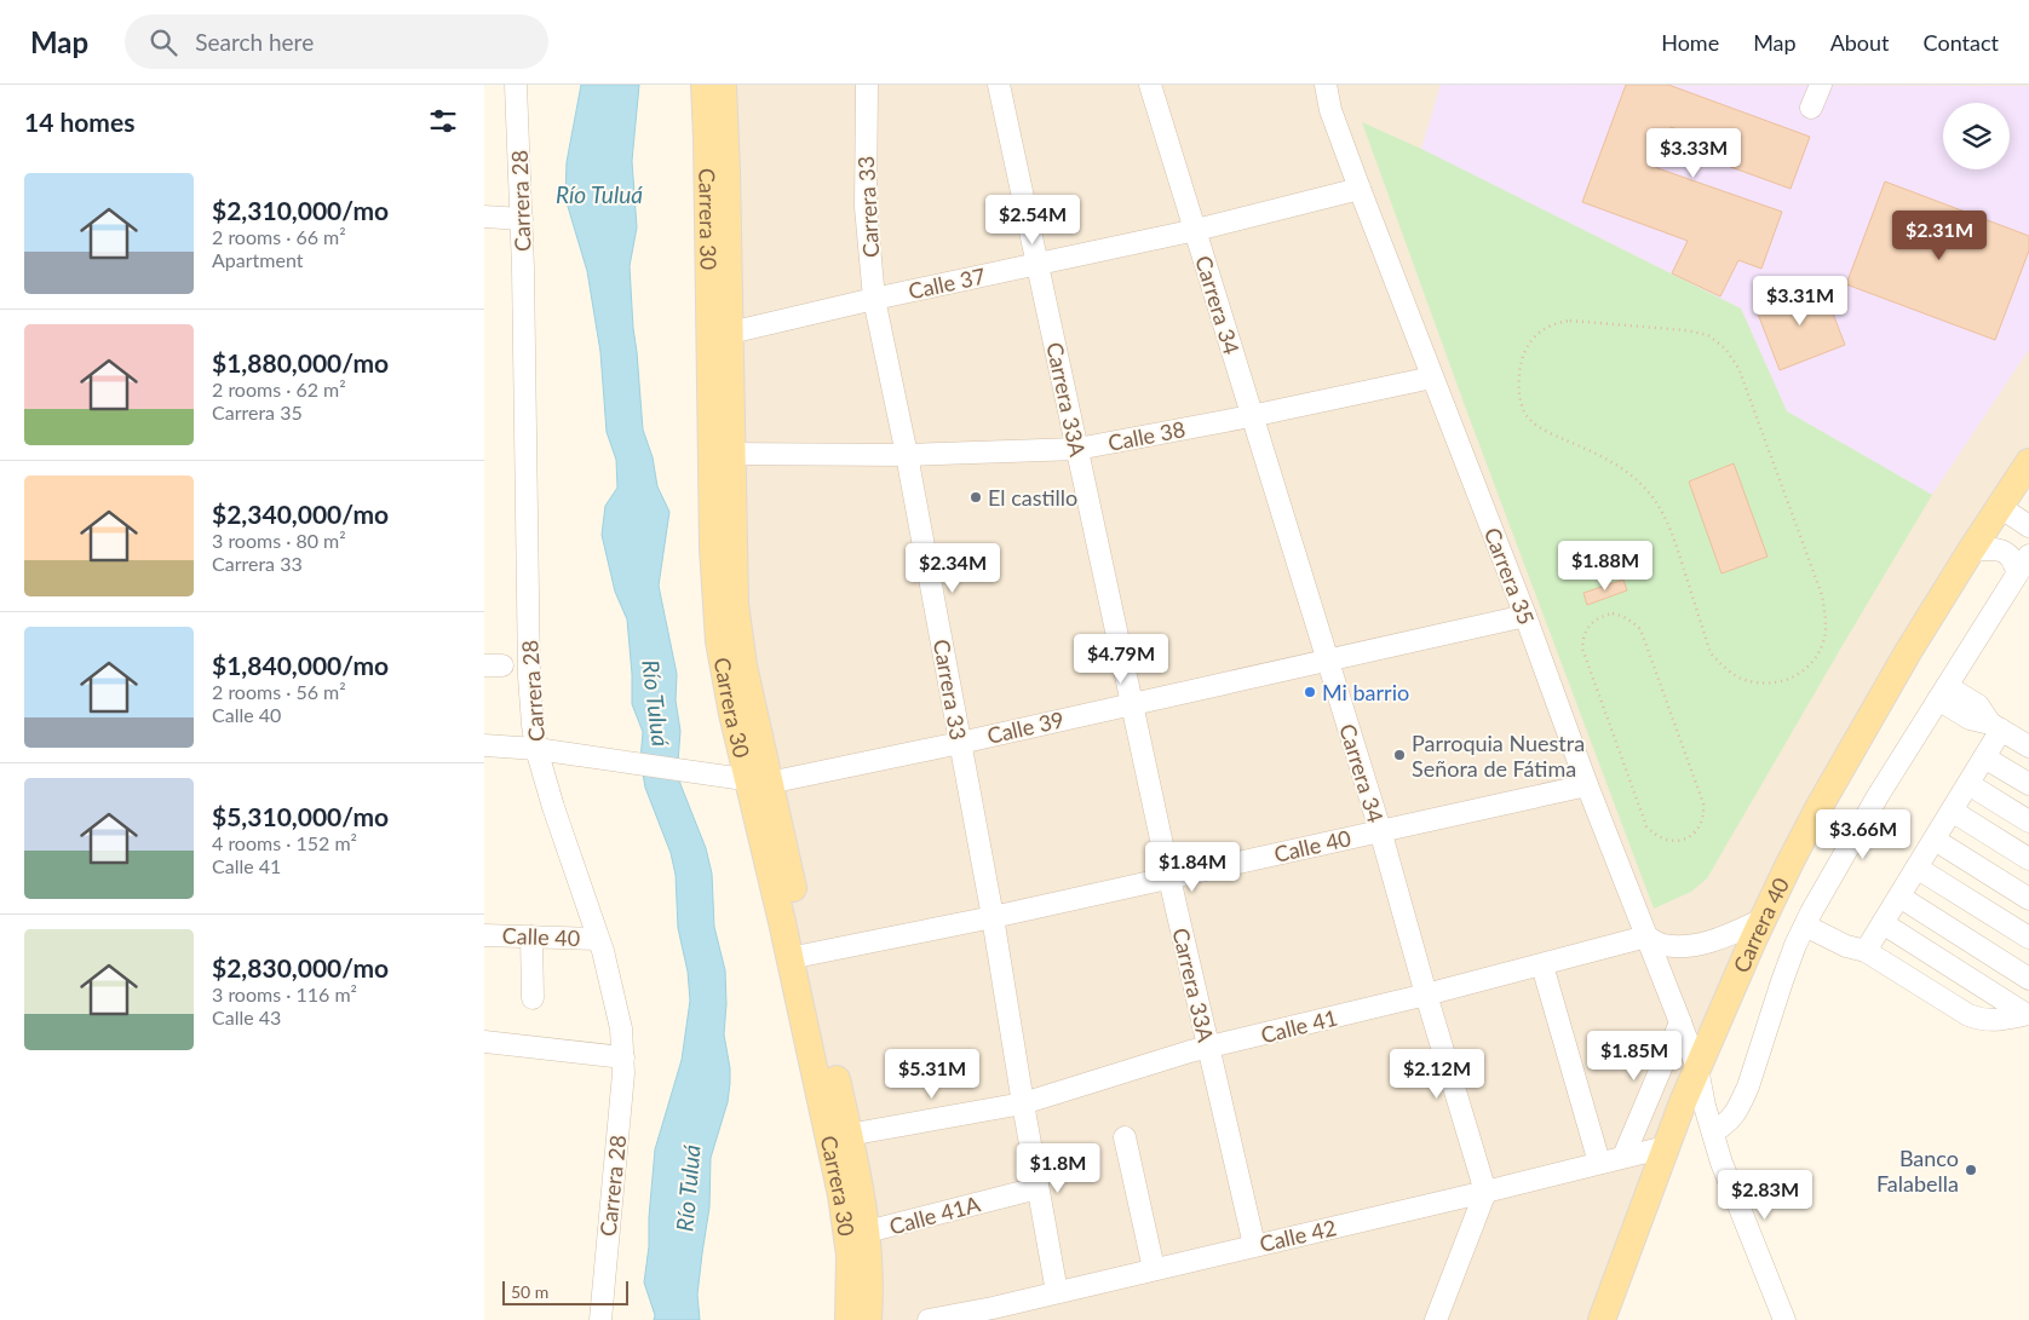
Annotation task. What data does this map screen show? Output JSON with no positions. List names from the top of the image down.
{
  "streets": {
    "main road": ["Carrera 30", "Carrera 40"],
    "street": [
      "Carrera 28",
      "Carrera 33",
      "Calle 37",
      "Carrera 34",
      "Carrera 33A",
      "Calle 38",
      "Carrera 35",
      "Calle 39",
      "Calle 40",
      "Calle 41",
      "Calle 41A",
      "Calle 42"
    ]
  },
  "crossings": [
    ["Carrera 28", "Calle 39"],
    ["Carrera 28", "Calle 40"],
    ["Carrera 33", "Calle 37"],
    ["Carrera 33", "Calle 38"],
    ["Carrera 33", "Calle 39"],
    ["Carrera 33", "Calle 40"],
    ["Carrera 33", "Calle 41"],
    ["Carrera 33", "Calle 41A"],
    ["Carrera 33", "Calle 42"],
    ["Carrera 30", "Calle 37"],
    ["Carrera 30", "Calle 38"],
    ["Carrera 30", "Calle 39"],
    ["Carrera 30", "Calle 40"],
    ["Carrera 30", "Calle 41"],
    ["Carrera 30", "Calle 41A"],
    ["Calle 37", "Carrera 34"],
    ["Calle 37", "Carrera 33A"],
    ["Calle 37", "Carrera 35"],
    ["Carrera 34", "Calle 38"],
    ["Carrera 34", "Calle 39"],
    ["Carrera 34", "Calle 40"],
    ["Carrera 34", "Calle 41"],
    ["Carrera 34", "Calle 42"],
    ["Carrera 33A", "Calle 38"],
    ["Carrera 33A", "Calle 39"],
    ["Carrera 33A", "Calle 40"],
    ["Carrera 33A", "Calle 41"],
    ["Carrera 33A", "Calle 42"],
    ["Calle 38", "Carrera 35"],
    ["Carrera 35", "Calle 39"],
    ["Carrera 35", "Calle 40"],
    ["Carrera 35", "Carrera 40"],
    ["Carrera 35", "Calle 41"],
    ["Carrera 40", "Calle 42"]
  ],
  "water": ["Río Tuluá"],
  "places": [
    "El castillo",
    "Mi barrio",
    "Parroquia Nuestra Señora de Fátima",
    "Banco Falabella"
  ],
  "scale_bar": "50 m",
  "page": {
    "header": "Map",
    "search": "Search here",
    "nav": [
      "Home",
      "Map",
      "About",
      "Contact"
    ],
    "heading": "14 homes",
    "price": [
      "$3.33M",
      "$2.54M",
      "$2.31M",
      "$3.31M",
      "$1.88M",
      "$2.34M",
      "$4.79M",
      "$3.66M",
      "$1.84M",
      "$1.85M",
      "$5.31M",
      "$2.12M",
      "$1.8M",
      "$2.83M"
    ],
    "list": [
      {
        "name": "$2,310,000/mo",
        "note": "2 rooms · 66 m² · Apartment"
      },
      {
        "name": "$1,880,000/mo",
        "note": "2 rooms · 62 m² · Carrera 35"
      },
      {
        "name": "$2,340,000/mo",
        "note": "3 rooms · 80 m² · Carrera 33"
      },
      {
        "name": "$1,840,000/mo",
        "note": "2 rooms · 56 m² · Calle 40"
      },
      {
        "name": "$5,310,000/mo",
        "note": "4 rooms · 152 m² · Calle 41"
      },
      {
        "name": "$2,830,000/mo",
        "note": "3 rooms · 116 m² · Calle 43"
      }
    ],
    "scale": "50 m"
  }
}
